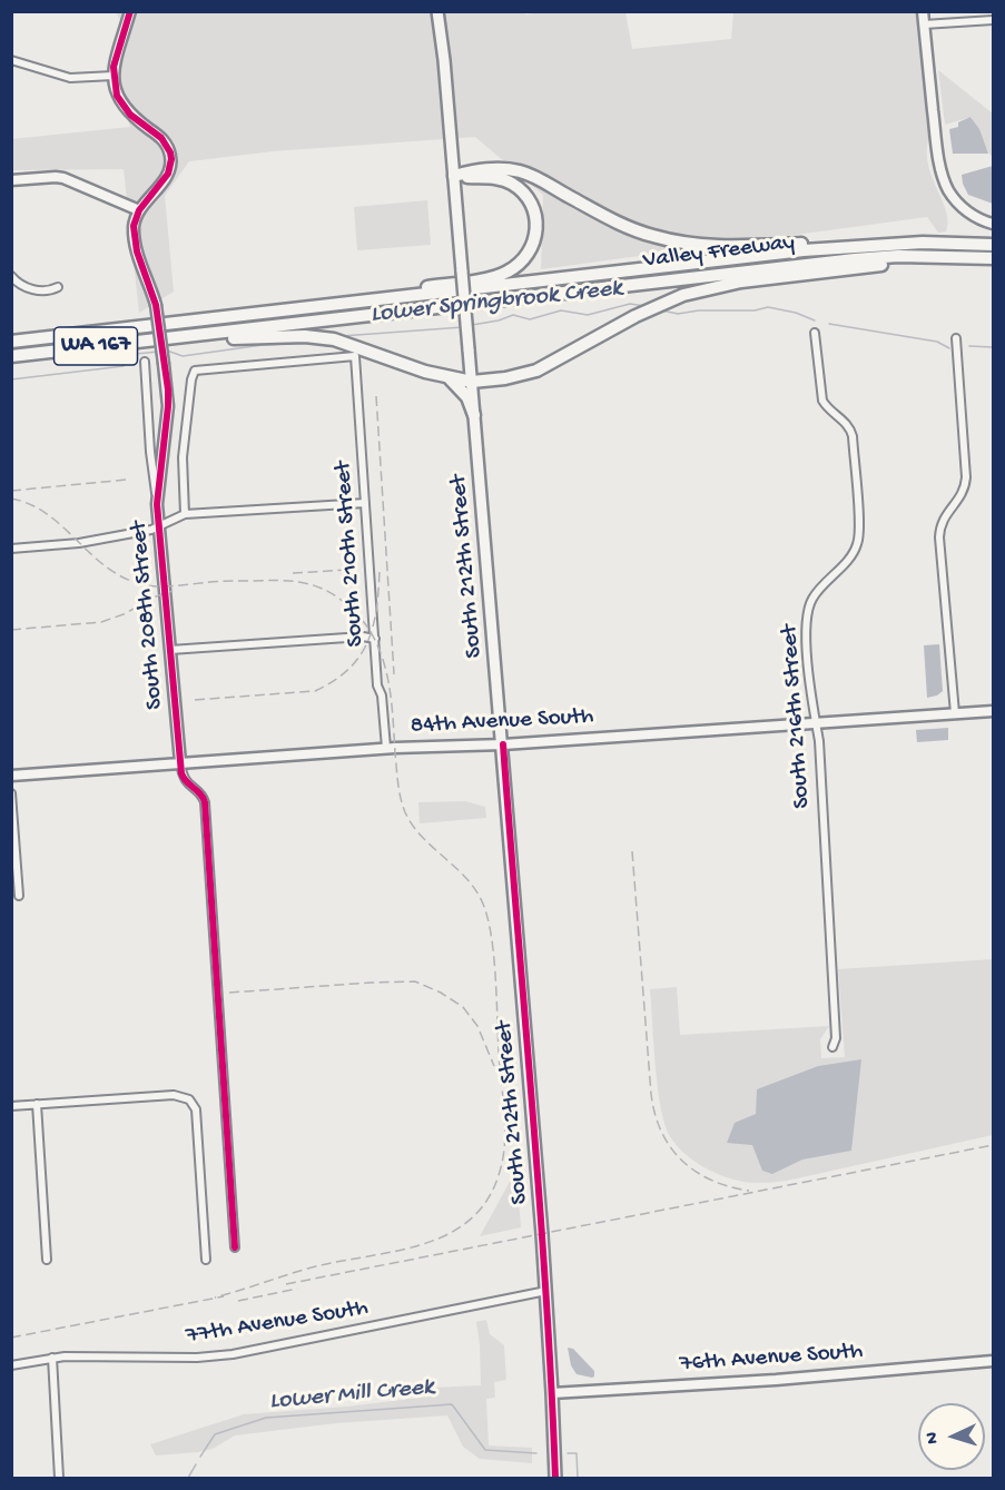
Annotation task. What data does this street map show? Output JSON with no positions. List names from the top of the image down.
{
  "streets": {
    "highway": ["Valley Freeway", "WA 167"],
    "main road": ["South 212th Street"],
    "street": [
      "South 210th Street",
      "South 208th Street",
      "South 216th Street",
      "84th Avenue South",
      "77th Avenue South",
      "76th Avenue South"
    ]
  },
  "crossings": [
    ["South 210th Street", "84th Avenue South"],
    ["South 212th Street", "84th Avenue South"],
    ["South 212th Street", "77th Avenue South"],
    ["South 212th Street", "76th Avenue South"],
    ["South 208th Street", "84th Avenue South"],
    ["South 216th Street", "84th Avenue South"]
  ],
  "water": ["Lower Springbrook Creek", "Lower Mill Creek"],
  "north": "left"
}
